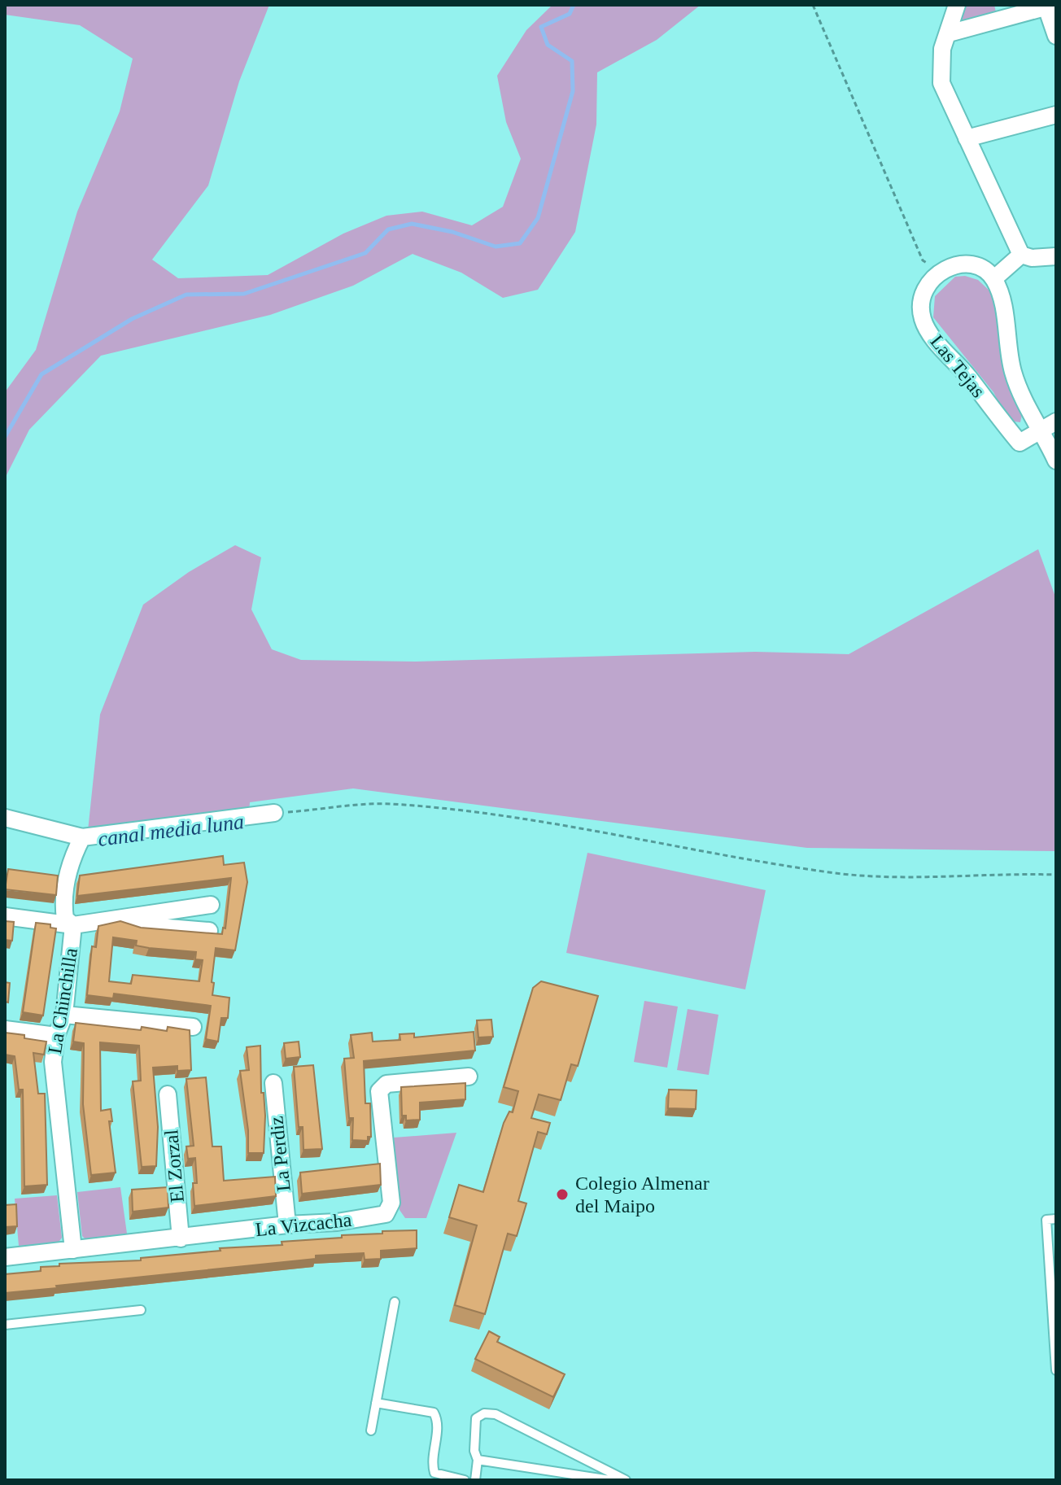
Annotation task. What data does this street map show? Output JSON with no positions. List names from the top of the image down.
{
  "streets": {
    "street": [
      "Las Tejas",
      "La Chinchilla",
      "La Perdiz",
      "El Zorzal",
      "La Vizcacha"
    ]
  },
  "crossings": [
    ["La Chinchilla", "La Vizcacha"],
    ["La Perdiz", "La Vizcacha"],
    ["El Zorzal", "La Vizcacha"]
  ],
  "water": ["canal media luna"],
  "places": ["Colegio Almenar del Maipo"]
}
